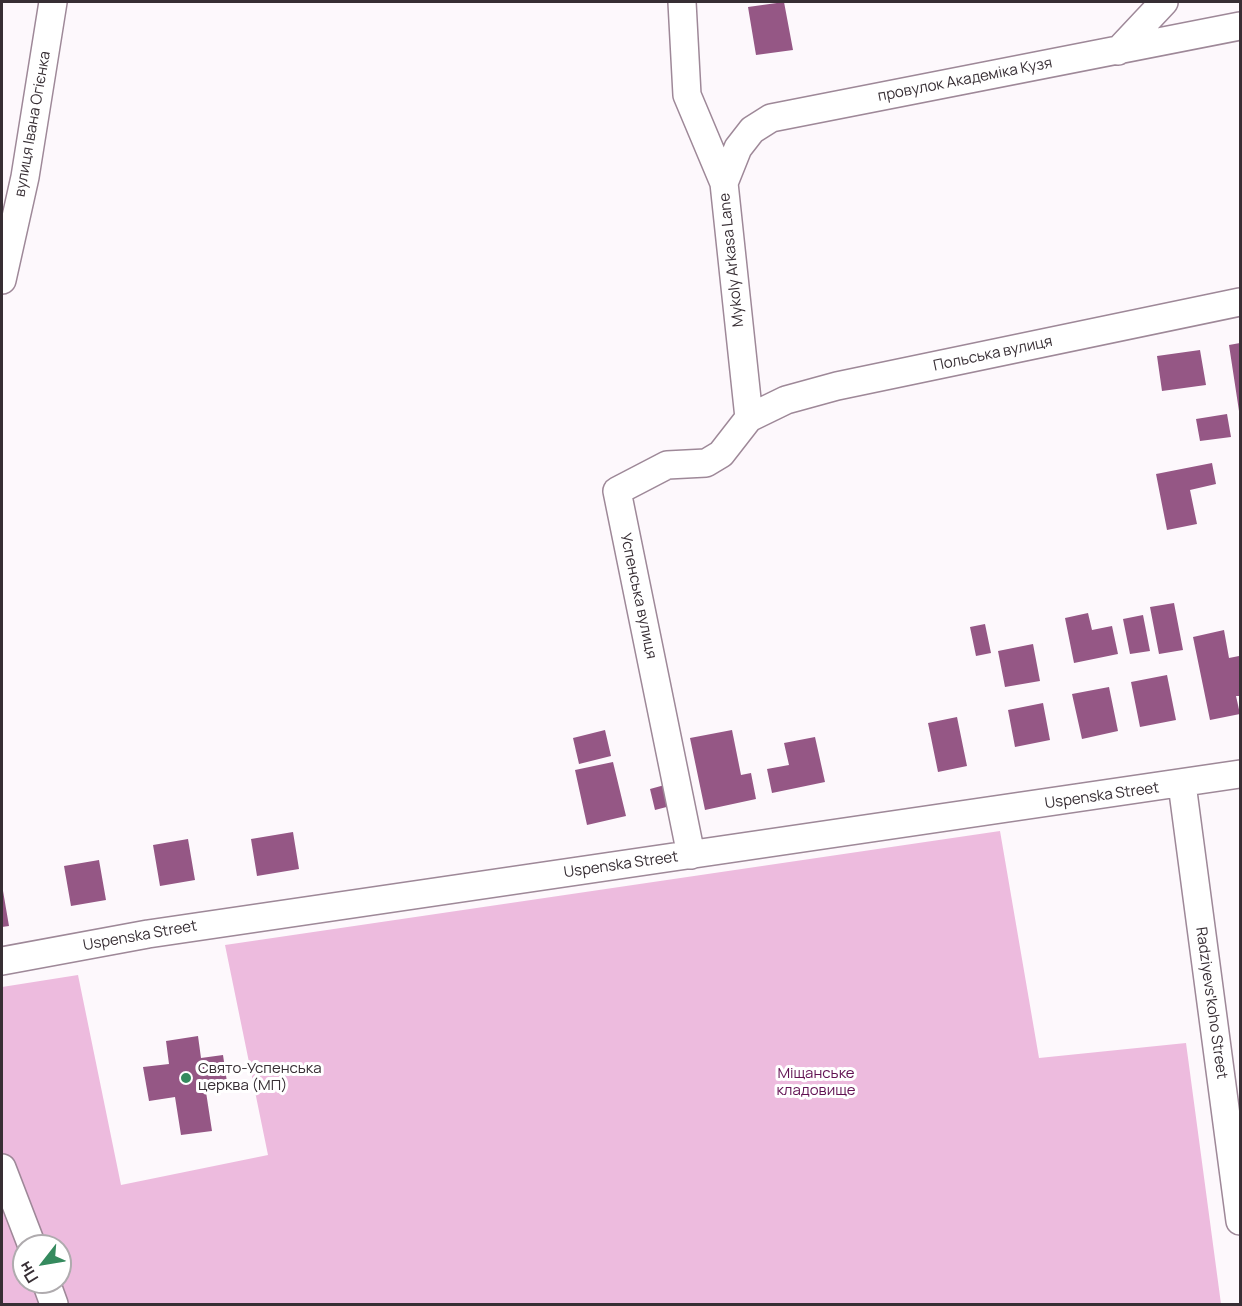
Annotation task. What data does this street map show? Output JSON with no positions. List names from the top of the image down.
{
  "streets": {
    "street": [
      "провулок Академіка Кузя",
      "вулиця Івана Огієнка",
      "Mykoly Arkasa Lane",
      "Польська вулиця",
      "Успенська вулиця",
      "Uspenska Street",
      "Radziyevsʹkoho Street"
    ]
  },
  "crossings": [
    ["провулок Академіка Кузя", "Mykoly Arkasa Lane"],
    ["Mykoly Arkasa Lane", "Польська вулиця"],
    ["Mykoly Arkasa Lane", "Успенська вулиця"],
    ["Польська вулиця", "Успенська вулиця"],
    ["Успенська вулиця", "Uspenska Street"],
    ["Uspenska Street", "Radziyevsʹkoho Street"]
  ],
  "parks": ["Міщанське кладовище"],
  "places": ["Свято-Успенська церква (МП)"],
  "north": "bottom left"
}
